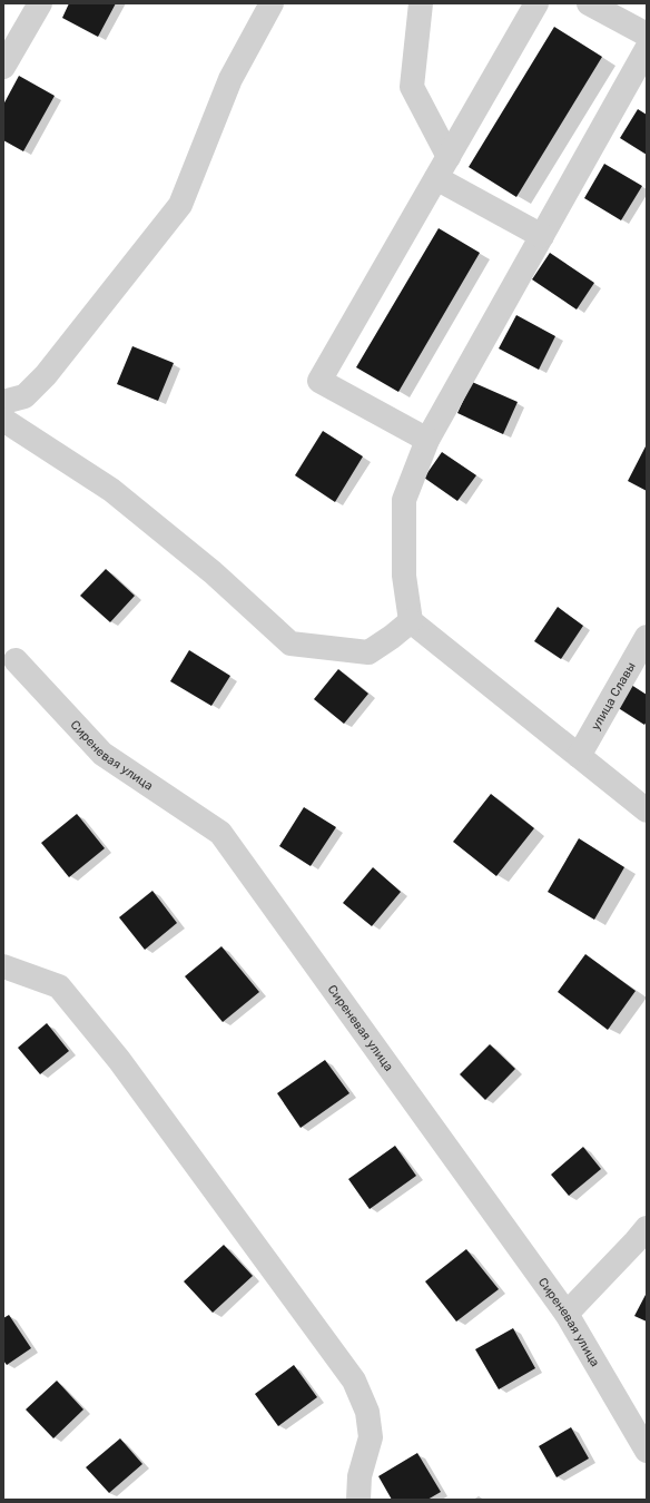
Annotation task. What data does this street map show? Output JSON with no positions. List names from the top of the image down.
{
  "streets": {
    "street": ["улица Славы", "Сиреневая улица"]
  }
}
